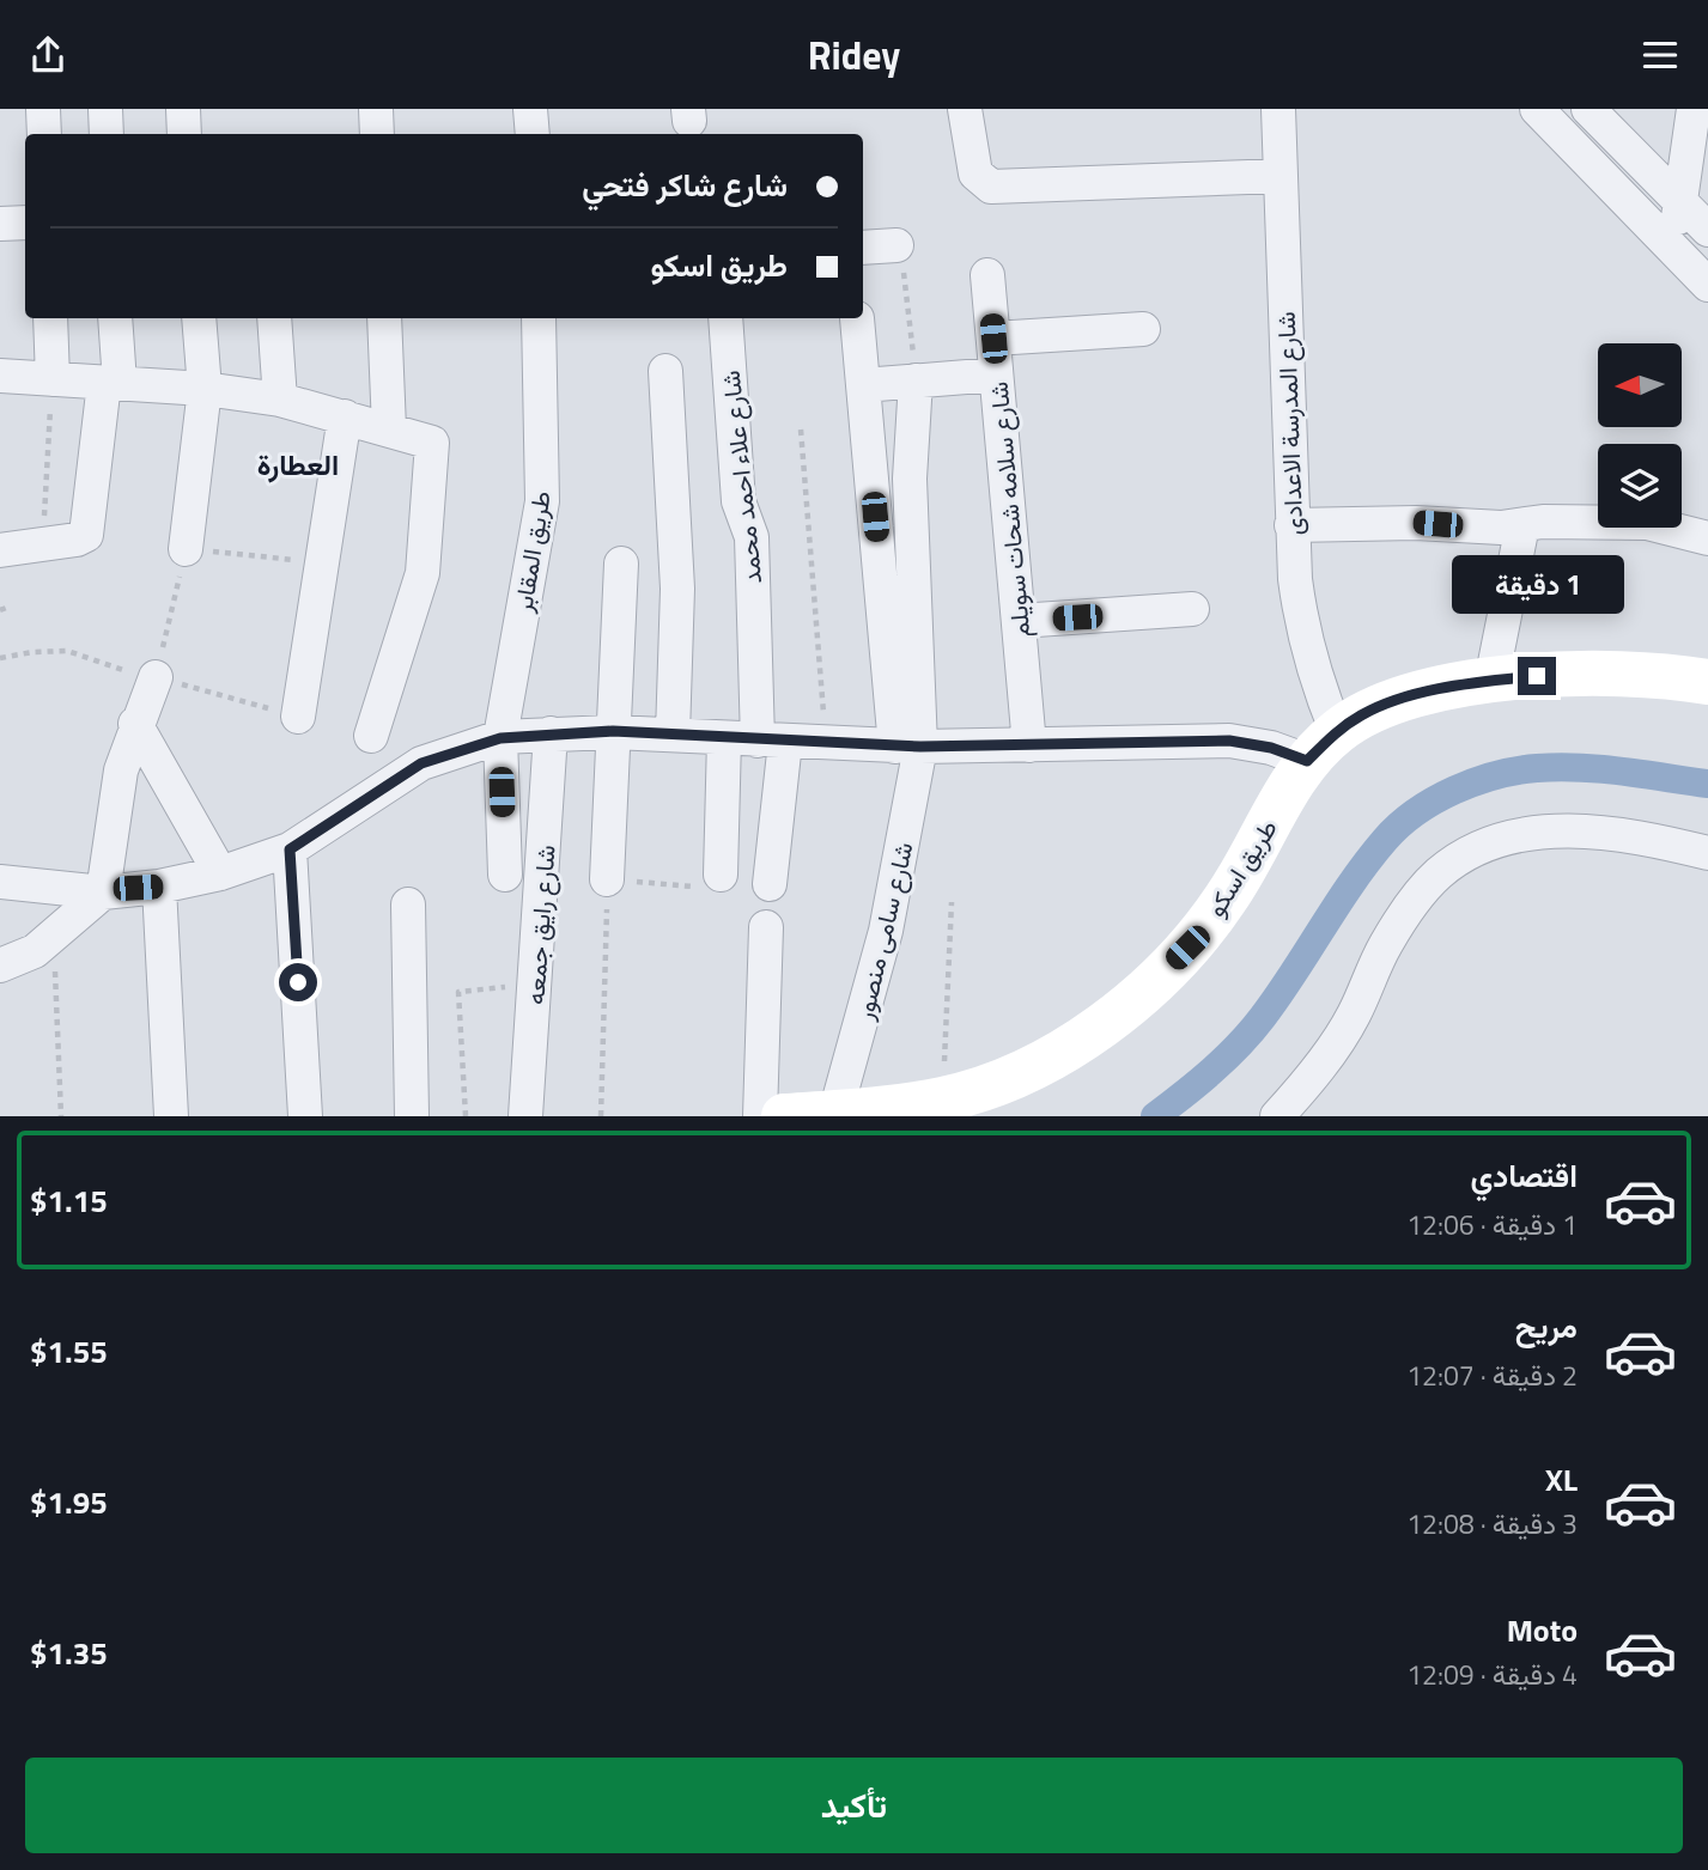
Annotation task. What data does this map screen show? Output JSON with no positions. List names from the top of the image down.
{
  "streets": {
    "street": [
      "شارع المدرسة الاعدادى",
      "شارع علاء احمد محمد",
      "شارع سلامه شحات سويلم",
      "طريق المقابر",
      "طريق اسكو",
      "شارع رايق جمعه",
      "شارع سامى منصور"
    ]
  },
  "crossings": [
    ["شارع المدرسة الاعدادى", "طريق اسكو"],
    ["طريق اسكو", "شارع سامى منصور"]
  ],
  "districts": ["العطارة"],
  "north": "left",
  "page": {
    "header": "Ridey",
    "banner": ["شارع شاكر فتحي", "طريق اسكو"],
    "bubble": "1 دقيقة",
    "list": [
      {
        "name": "اقتصادي",
        "note": "1 دقيقة · 12:06",
        "value": "$1.15"
      },
      {
        "name": "مريح",
        "note": "2 دقيقة · 12:07",
        "value": "$1.55"
      },
      {
        "name": "XL",
        "note": "3 دقيقة · 12:08",
        "value": "$1.95"
      },
      {
        "name": "Moto",
        "note": "4 دقيقة · 12:09",
        "value": "$1.35"
      }
    ],
    "buttons": "تأكيد"
  }
}
